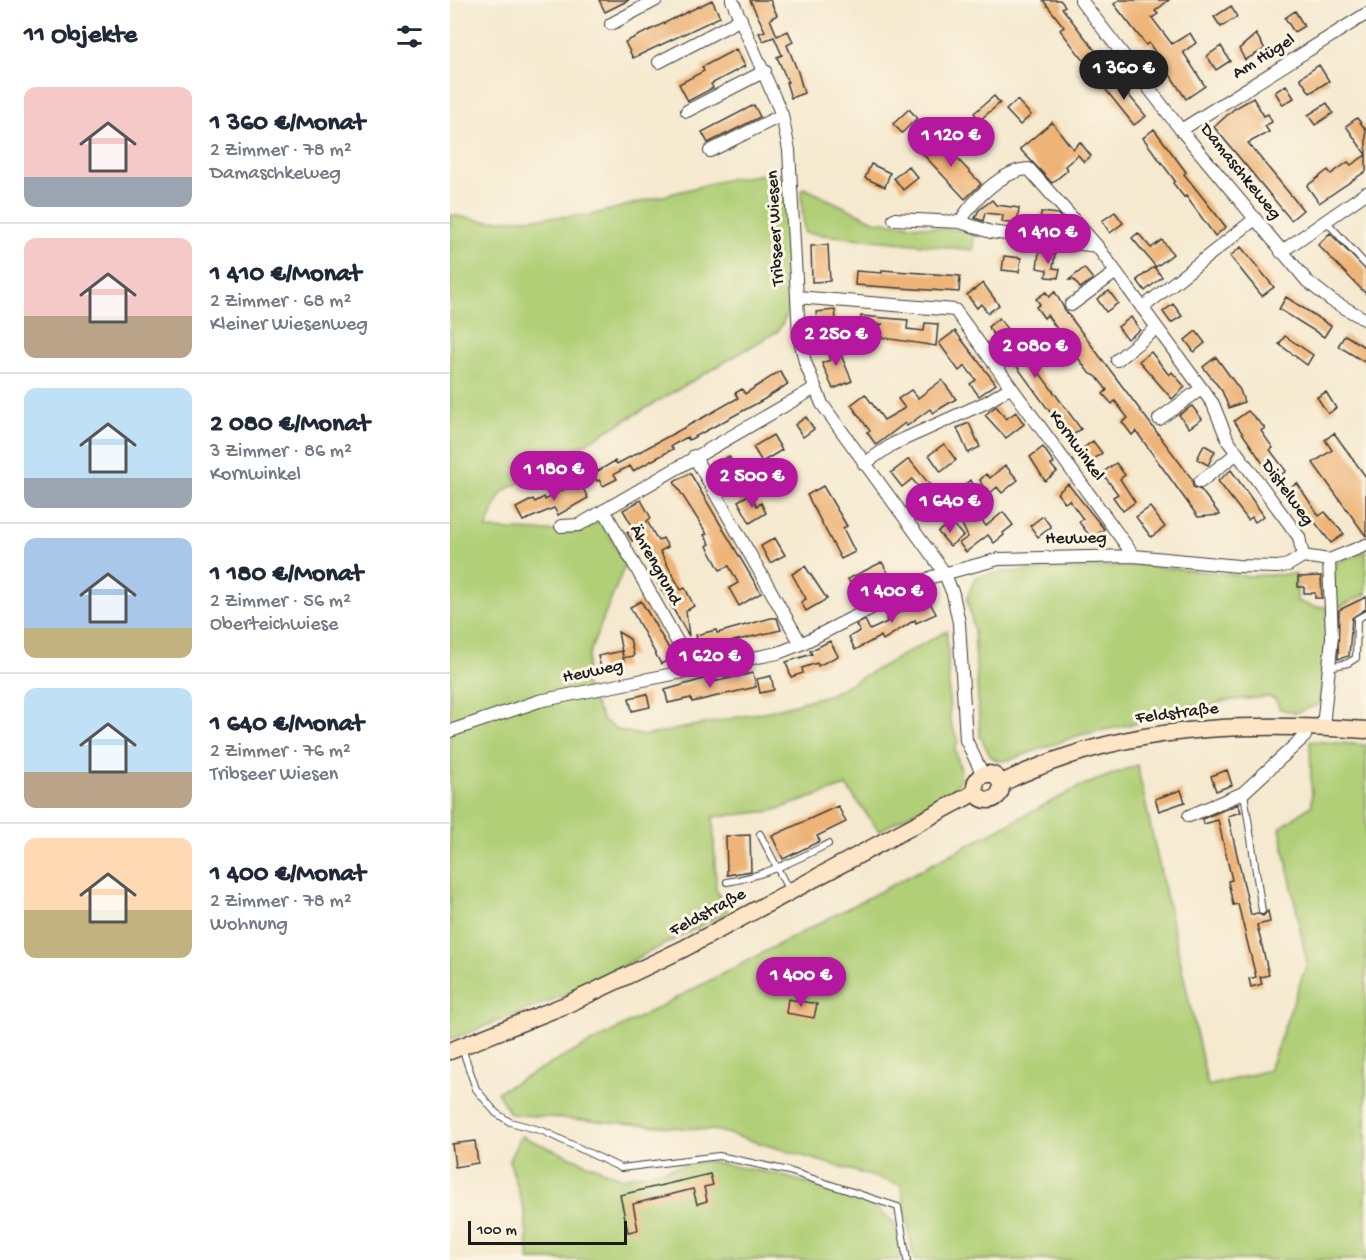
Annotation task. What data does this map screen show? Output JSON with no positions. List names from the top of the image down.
{
  "streets": {
    "main road": ["Feldstraße"],
    "street": [
      "Am Hügel",
      "Damaschkeweg",
      "Tribseer Wiesen",
      "Kornwinkel",
      "Distelweg",
      "Heuweg",
      "Ährengrund"
    ]
  },
  "crossings": [
    ["Am Hügel", "Damaschkeweg"],
    ["Tribseer Wiesen", "Kornwinkel"],
    ["Tribseer Wiesen", "Heuweg"],
    ["Tribseer Wiesen", "Feldstraße"],
    ["Kornwinkel", "Heuweg"],
    ["Distelweg", "Heuweg"],
    ["Heuweg", "Ährengrund"]
  ],
  "scale_bar": "100 m",
  "page": {
    "heading": "11 Objekte",
    "price": [
      "1 360 €",
      "1 120 €",
      "1 410 €",
      "2 250 €",
      "2 080 €",
      "1 180 €",
      "2 500 €",
      "1 640 €",
      "1 400 €",
      "1 620 €",
      "1 400 €"
    ],
    "list": [
      {
        "name": "1 360 €/Monat",
        "note": "2 Zimmer · 78 m² · Damaschkeweg"
      },
      {
        "name": "1 410 €/Monat",
        "note": "2 Zimmer · 68 m² · Kleiner Wiesenweg"
      },
      {
        "name": "2 080 €/Monat",
        "note": "3 Zimmer · 86 m² · Kornwinkel"
      },
      {
        "name": "1 180 €/Monat",
        "note": "2 Zimmer · 56 m² · Oberteichwiese"
      },
      {
        "name": "1 640 €/Monat",
        "note": "2 Zimmer · 76 m² · Tribseer Wiesen"
      },
      {
        "name": "1 400 €/Monat",
        "note": "2 Zimmer · 78 m² · Wohnung"
      }
    ],
    "scale": "100 m"
  }
}
